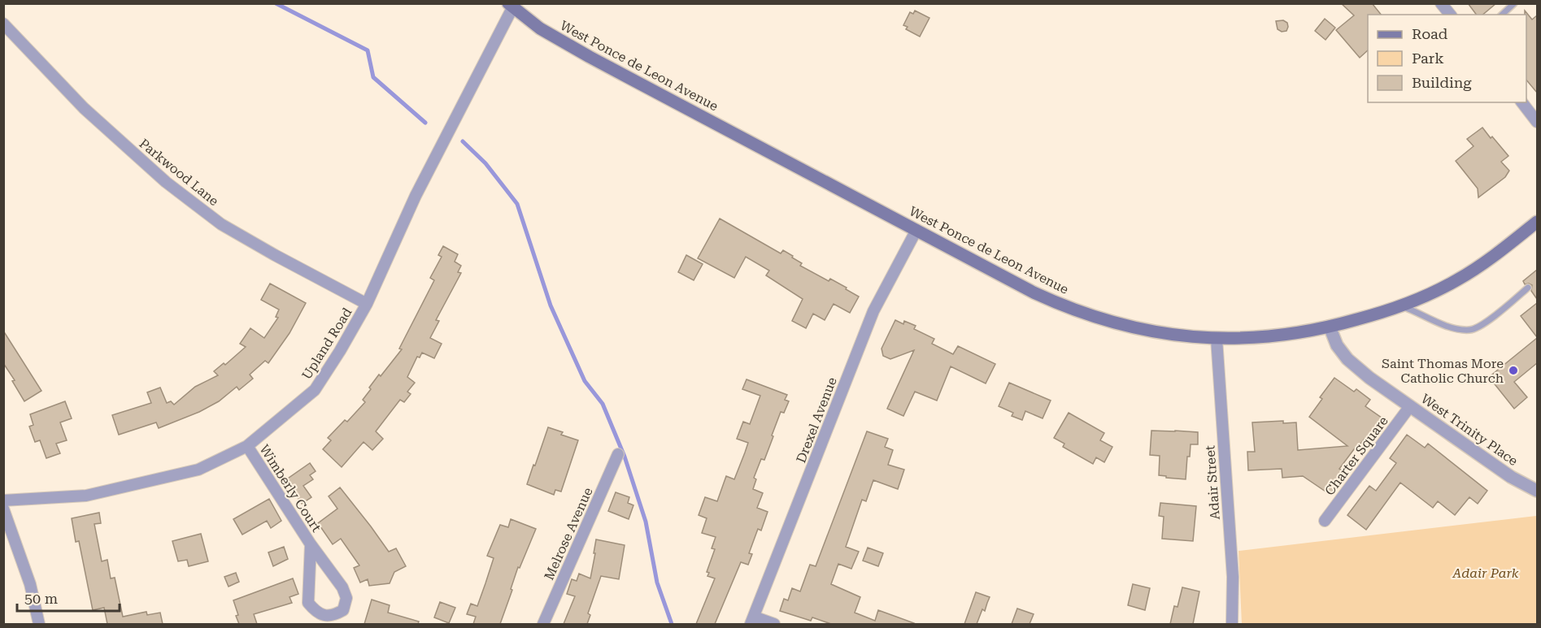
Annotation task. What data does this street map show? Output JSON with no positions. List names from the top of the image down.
{
  "streets": {
    "main road": ["West Ponce de Leon Avenue"],
    "street": [
      "Parkwood Lane",
      "Upland Road",
      "Drexel Avenue",
      "West Trinity Place",
      "Charter Square",
      "Adair Street",
      "Wimberly Court",
      "Melrose Avenue"
    ]
  },
  "crossings": [
    ["West Ponce de Leon Avenue", "Upland Road"],
    ["West Ponce de Leon Avenue", "Drexel Avenue"],
    ["West Ponce de Leon Avenue", "West Trinity Place"],
    ["West Ponce de Leon Avenue", "Adair Street"],
    ["Parkwood Lane", "Upland Road"],
    ["Upland Road", "Wimberly Court"],
    ["West Trinity Place", "Charter Square"]
  ],
  "parks": ["Adair Park"],
  "places": ["Saint Thomas More Catholic Church"],
  "legend": ["Road", "Park", "Building"],
  "scale_bar": "50 m"
}
